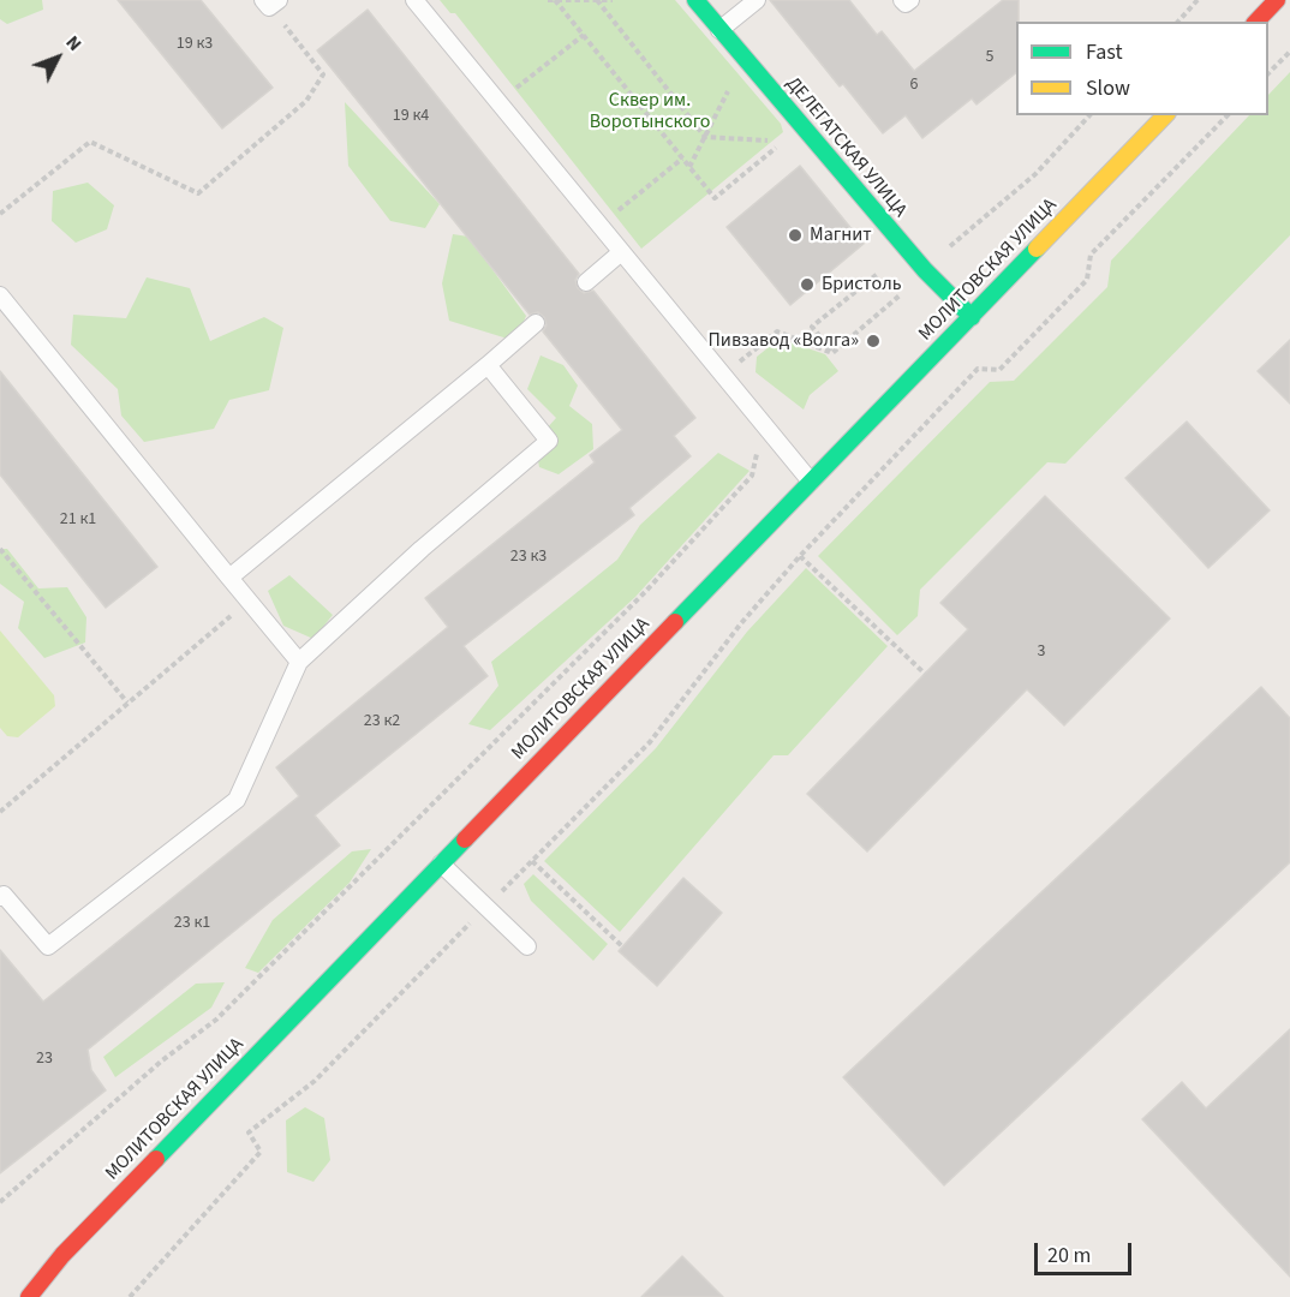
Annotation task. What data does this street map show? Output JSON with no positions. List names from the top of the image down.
{
  "streets": {
    "street": ["ДЕЛЕГАТСКАЯ УЛИЦА", "МОЛИТОВСКАЯ УЛИЦА"]
  },
  "crossings": [
    ["ДЕЛЕГАТСКАЯ УЛИЦА", "МОЛИТОВСКАЯ УЛИЦА"]
  ],
  "parks": ["Сквер им. Воротынского"],
  "places": ["Магнит", "Бристоль", "Пивзавод «Волга»"],
  "house_numbers": [
    "19 к3",
    "5",
    "6",
    "19 к4",
    "21 к1",
    "23 к3",
    "3",
    "23 к2",
    "23 к1",
    "23"
  ],
  "legend": ["Fast", "Slow"],
  "scale_bar": "20 m",
  "north": "top right"
}
